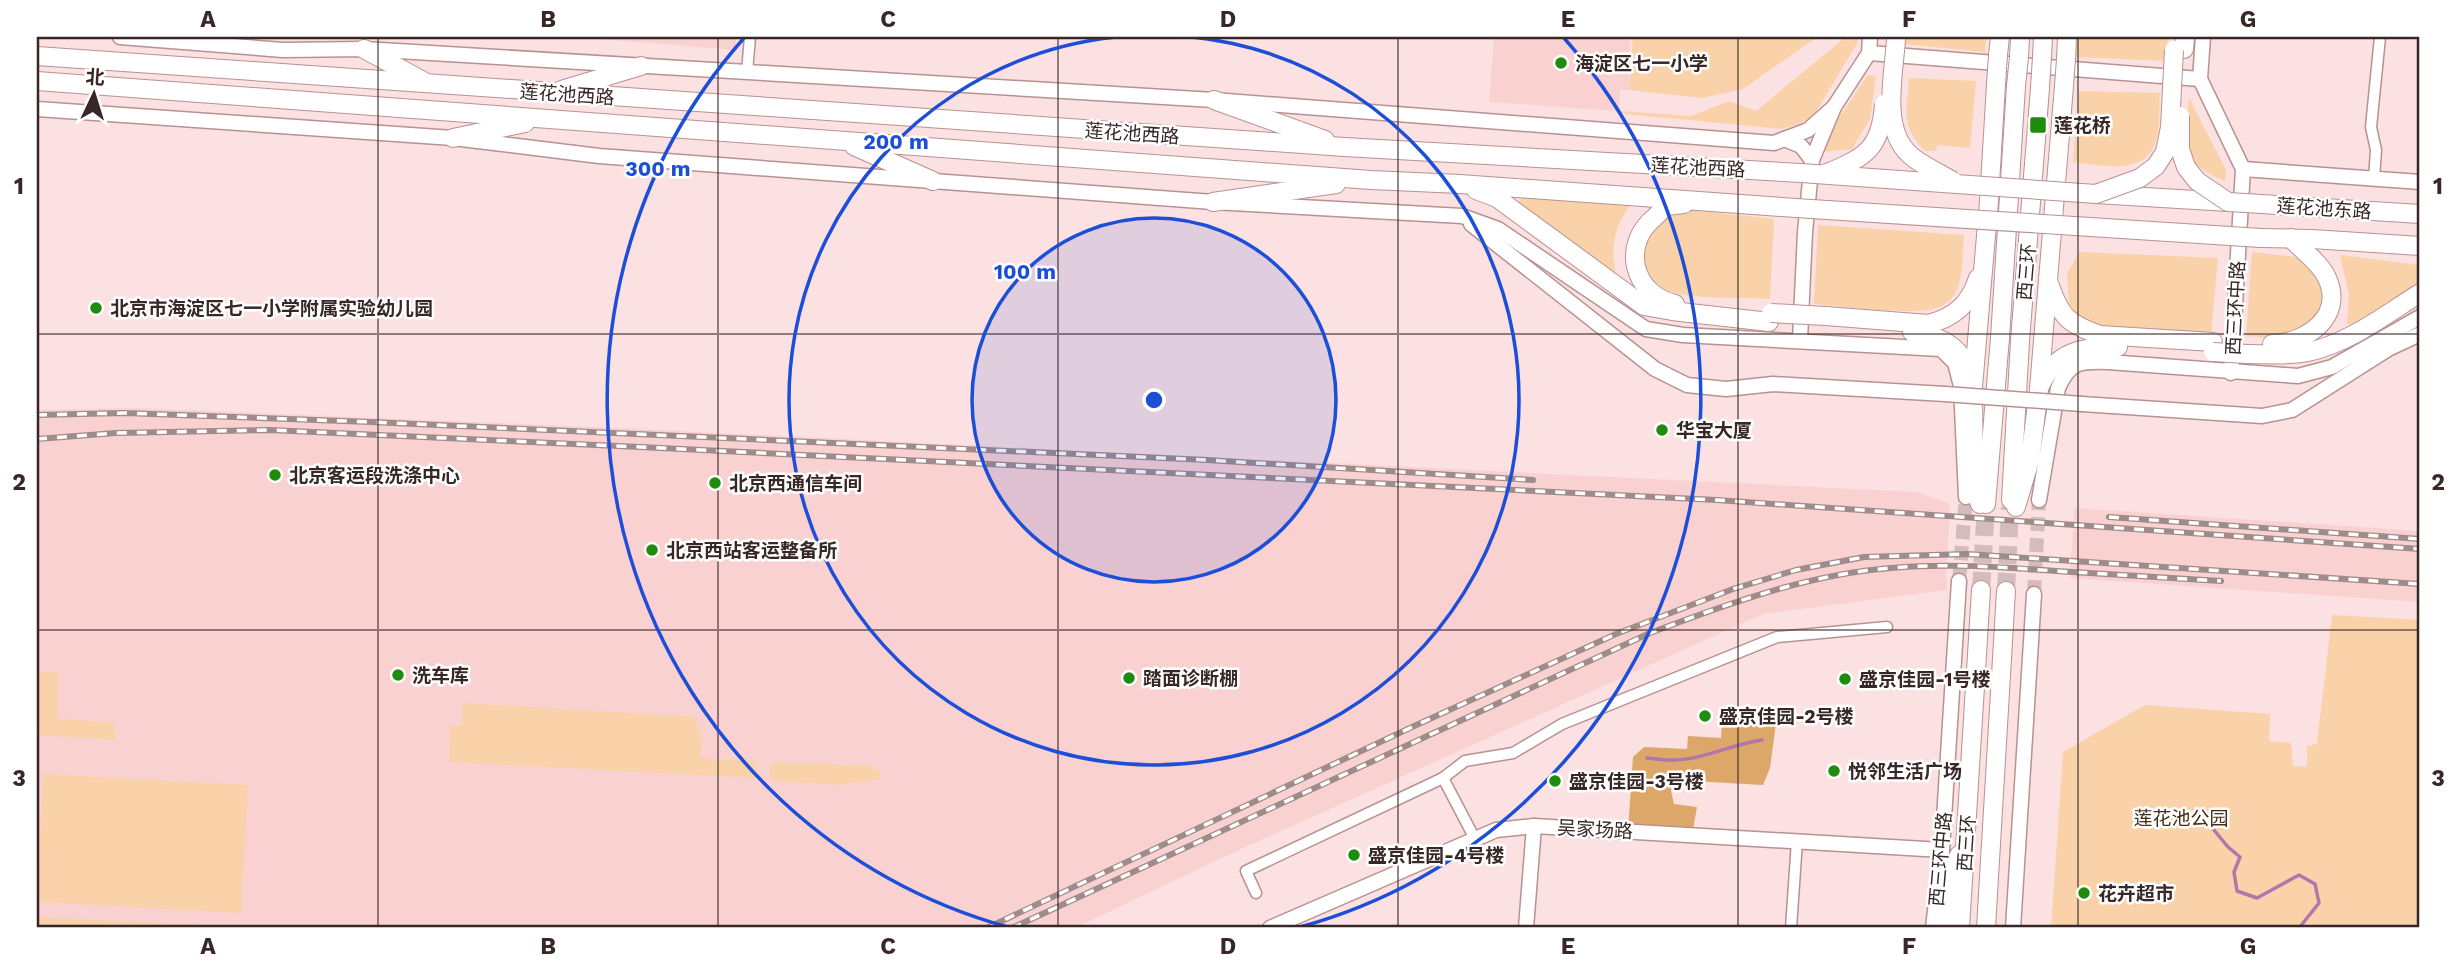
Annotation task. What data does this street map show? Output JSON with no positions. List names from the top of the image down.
{
  "streets": {
    "highway": ["莲花池西路", "莲花池东路", "西三环"],
    "street": ["西三环中路", "吴家场路"]
  },
  "crossings": [
    ["莲花池西路", "莲花池东路"],
    ["西三环中路", "吴家场路"]
  ],
  "parks": ["莲花池公园"],
  "places": {
    "other": [
      "海淀区七一小学",
      "北京市海淀区七一小学附属实验幼儿园",
      "华宝大厦",
      "北京客运段洗涤中心",
      "北京西通信车间",
      "北京西站客运整备所",
      "洗车库",
      "踏面诊断棚",
      "盛京佳园-1号楼",
      "盛京佳园-2号楼",
      "悦邻生活广场",
      "盛京佳园-3号楼",
      "盛京佳园-4号楼",
      "花卉超市"
    ],
    "transit": ["莲花桥"]
  },
  "north": "top",
  "grid": {
    "columns": [
      "A",
      "B",
      "C",
      "D",
      "E",
      "F",
      "G"
    ],
    "rows": ["1", "2", "3"]
  },
  "rings": ["200 m", "300 m", "100 m"]
}
